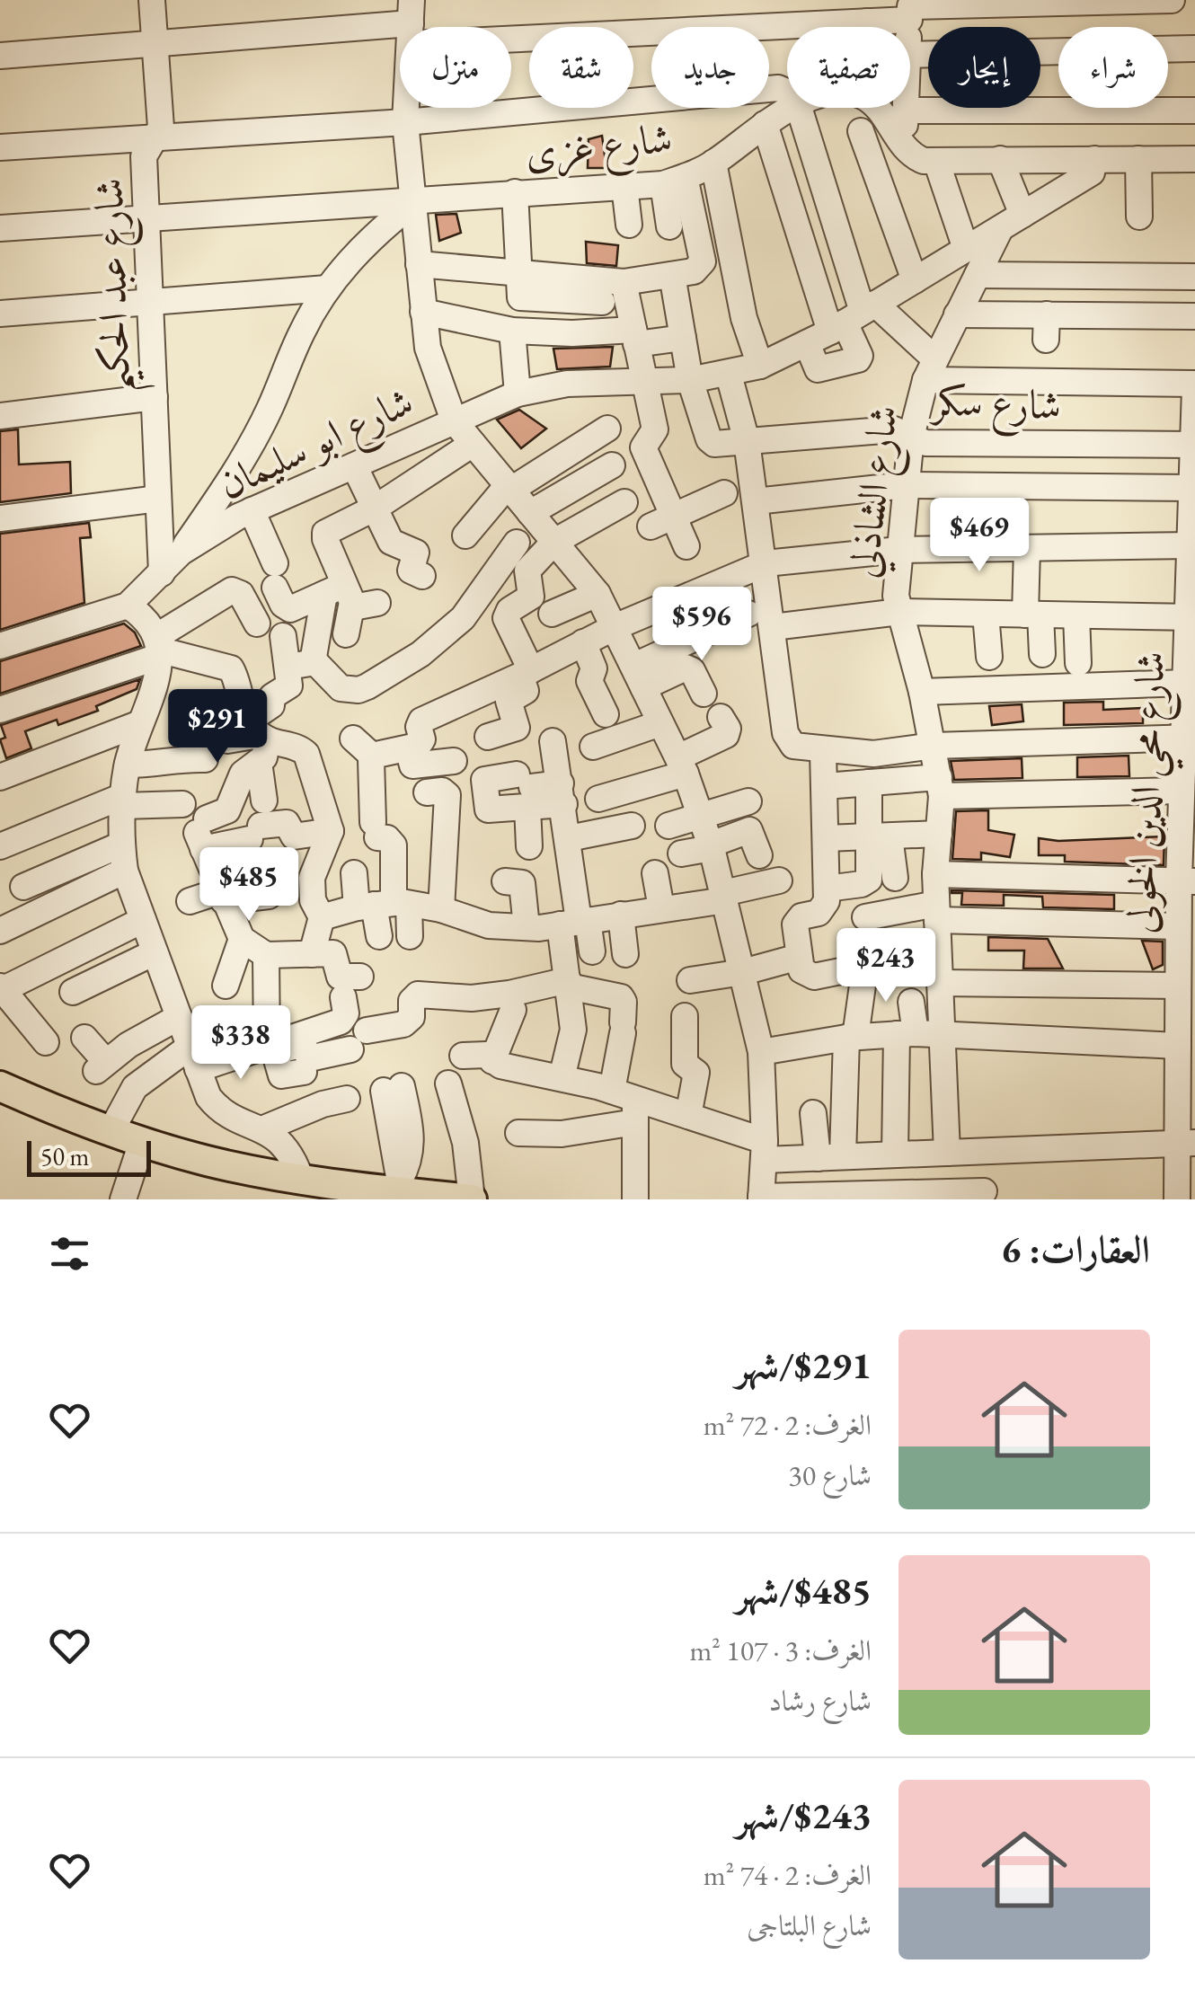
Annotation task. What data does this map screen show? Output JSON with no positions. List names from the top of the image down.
{
  "streets": {
    "street": [
      "شارع غزى",
      "شارع عبد الحكيم",
      "شارع سكر",
      "شارع ابو سليمان",
      "شارع الشاذلي",
      "شارع محي الدين الخولى"
    ]
  },
  "crossings": [
    ["شارع غزى", "شارع عبد الحكيم"],
    ["شارع عبد الحكيم", "شارع ابو سليمان"],
    ["شارع سكر", "شارع الشاذلي"],
    ["شارع سكر", "شارع محي الدين الخولى"],
    ["شارع ابو سليمان", "شارع الشاذلي"]
  ],
  "scale_bar": "50 m",
  "page": {
    "chip": [
      "شراء",
      "إيجار",
      "تصفية",
      "جديد",
      "شقة",
      "منزل"
    ],
    "price": [
      "$469",
      "$596",
      "$291",
      "$485",
      "$243",
      "$338"
    ],
    "scale": "50 m",
    "heading": "العقارات: 6",
    "list": [
      {
        "name": "$291/شهر",
        "note": "الغرف: 2 · 72 m² · شارع 30"
      },
      {
        "name": "$485/شهر",
        "note": "الغرف: 3 · 107 m² · شارع رشاد"
      },
      {
        "name": "$243/شهر",
        "note": "الغرف: 2 · 74 m² · شارع البلتاجى"
      }
    ]
  }
}
